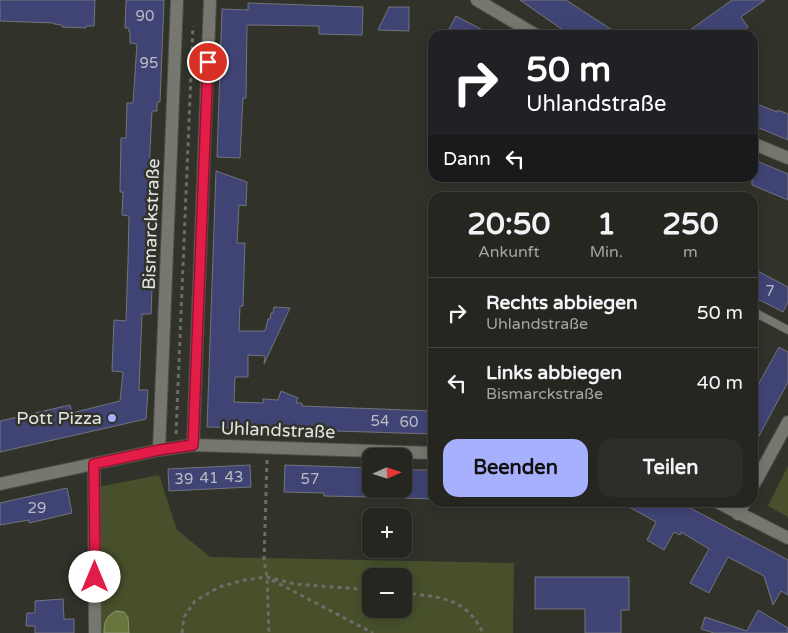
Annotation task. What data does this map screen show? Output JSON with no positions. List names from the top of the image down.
{
  "streets": {
    "street": ["Bismarckstraße", "Uhlandstraße"]
  },
  "crossings": [
    ["Bismarckstraße", "Uhlandstraße"]
  ],
  "places": ["Pott Pizza"],
  "house_numbers": [
    "90",
    "95",
    "7",
    "54",
    "60",
    "43",
    "41",
    "39",
    "57",
    "29"
  ],
  "north": "right",
  "page": {
    "turn": ["50 m", "Uhlandstraße"],
    "then": "Dann",
    "eta": [
      "20:50",
      "Ankunft",
      "1",
      "Min.",
      "250",
      "m"
    ],
    "list": [
      {
        "name": "Rechts abbiegen",
        "note": "Uhlandstraße",
        "value": "50 m"
      },
      {
        "name": "Links abbiegen",
        "note": "Bismarckstraße",
        "value": "40 m"
      }
    ],
    "buttons": ["Beenden", "Teilen"],
    "map_buttons": ["+", "−"]
  }
}
